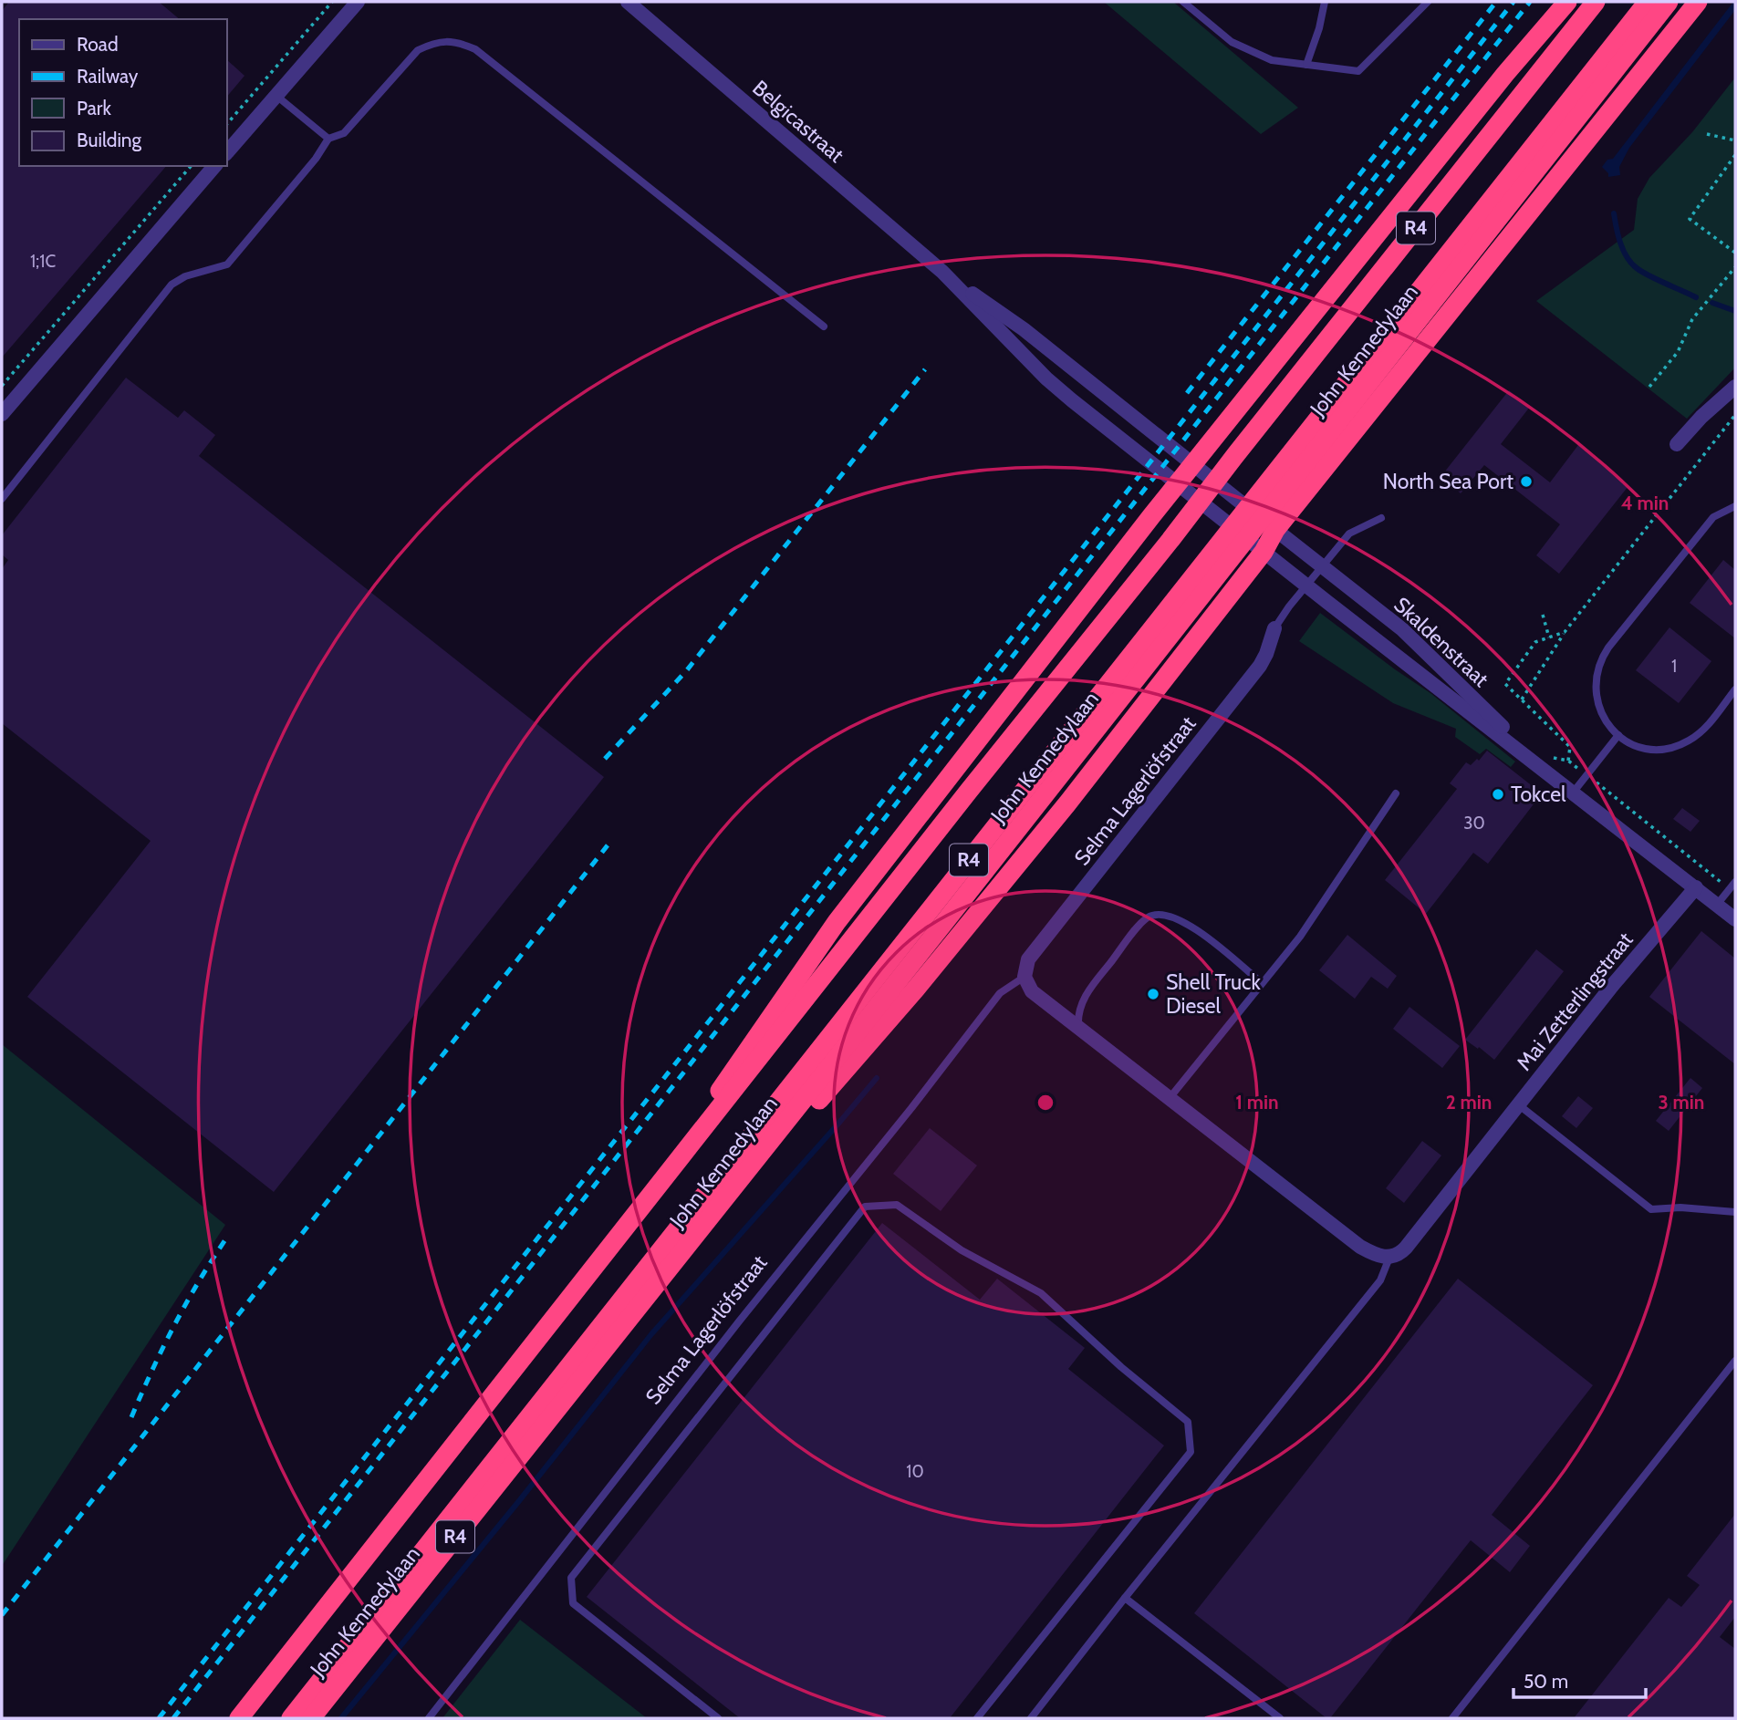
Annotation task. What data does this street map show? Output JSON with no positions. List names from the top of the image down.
{
  "streets": {
    "highway": ["R4", "John Kennedylaan"],
    "street": [
      "Belgicastraat",
      "Skaldenstraat",
      "Selma Lagerlöfstraat",
      "Mai Zetterlingstraat"
    ]
  },
  "crossings": [
    ["Belgicastraat", "R4"],
    ["Belgicastraat", "Skaldenstraat"],
    ["R4", "John Kennedylaan"],
    ["Skaldenstraat", "Mai Zetterlingstraat"]
  ],
  "places": ["North Sea Port", "Tokcel", "Shell Truck Diesel"],
  "house_numbers": [
    "1;1C",
    "1",
    "30",
    "10"
  ],
  "legend": [
    "Road",
    "Railway",
    "Park",
    "Building"
  ],
  "scale_bar": "50 m",
  "rings": [
    "4 min",
    "1 min",
    "2 min",
    "3 min"
  ]
}
